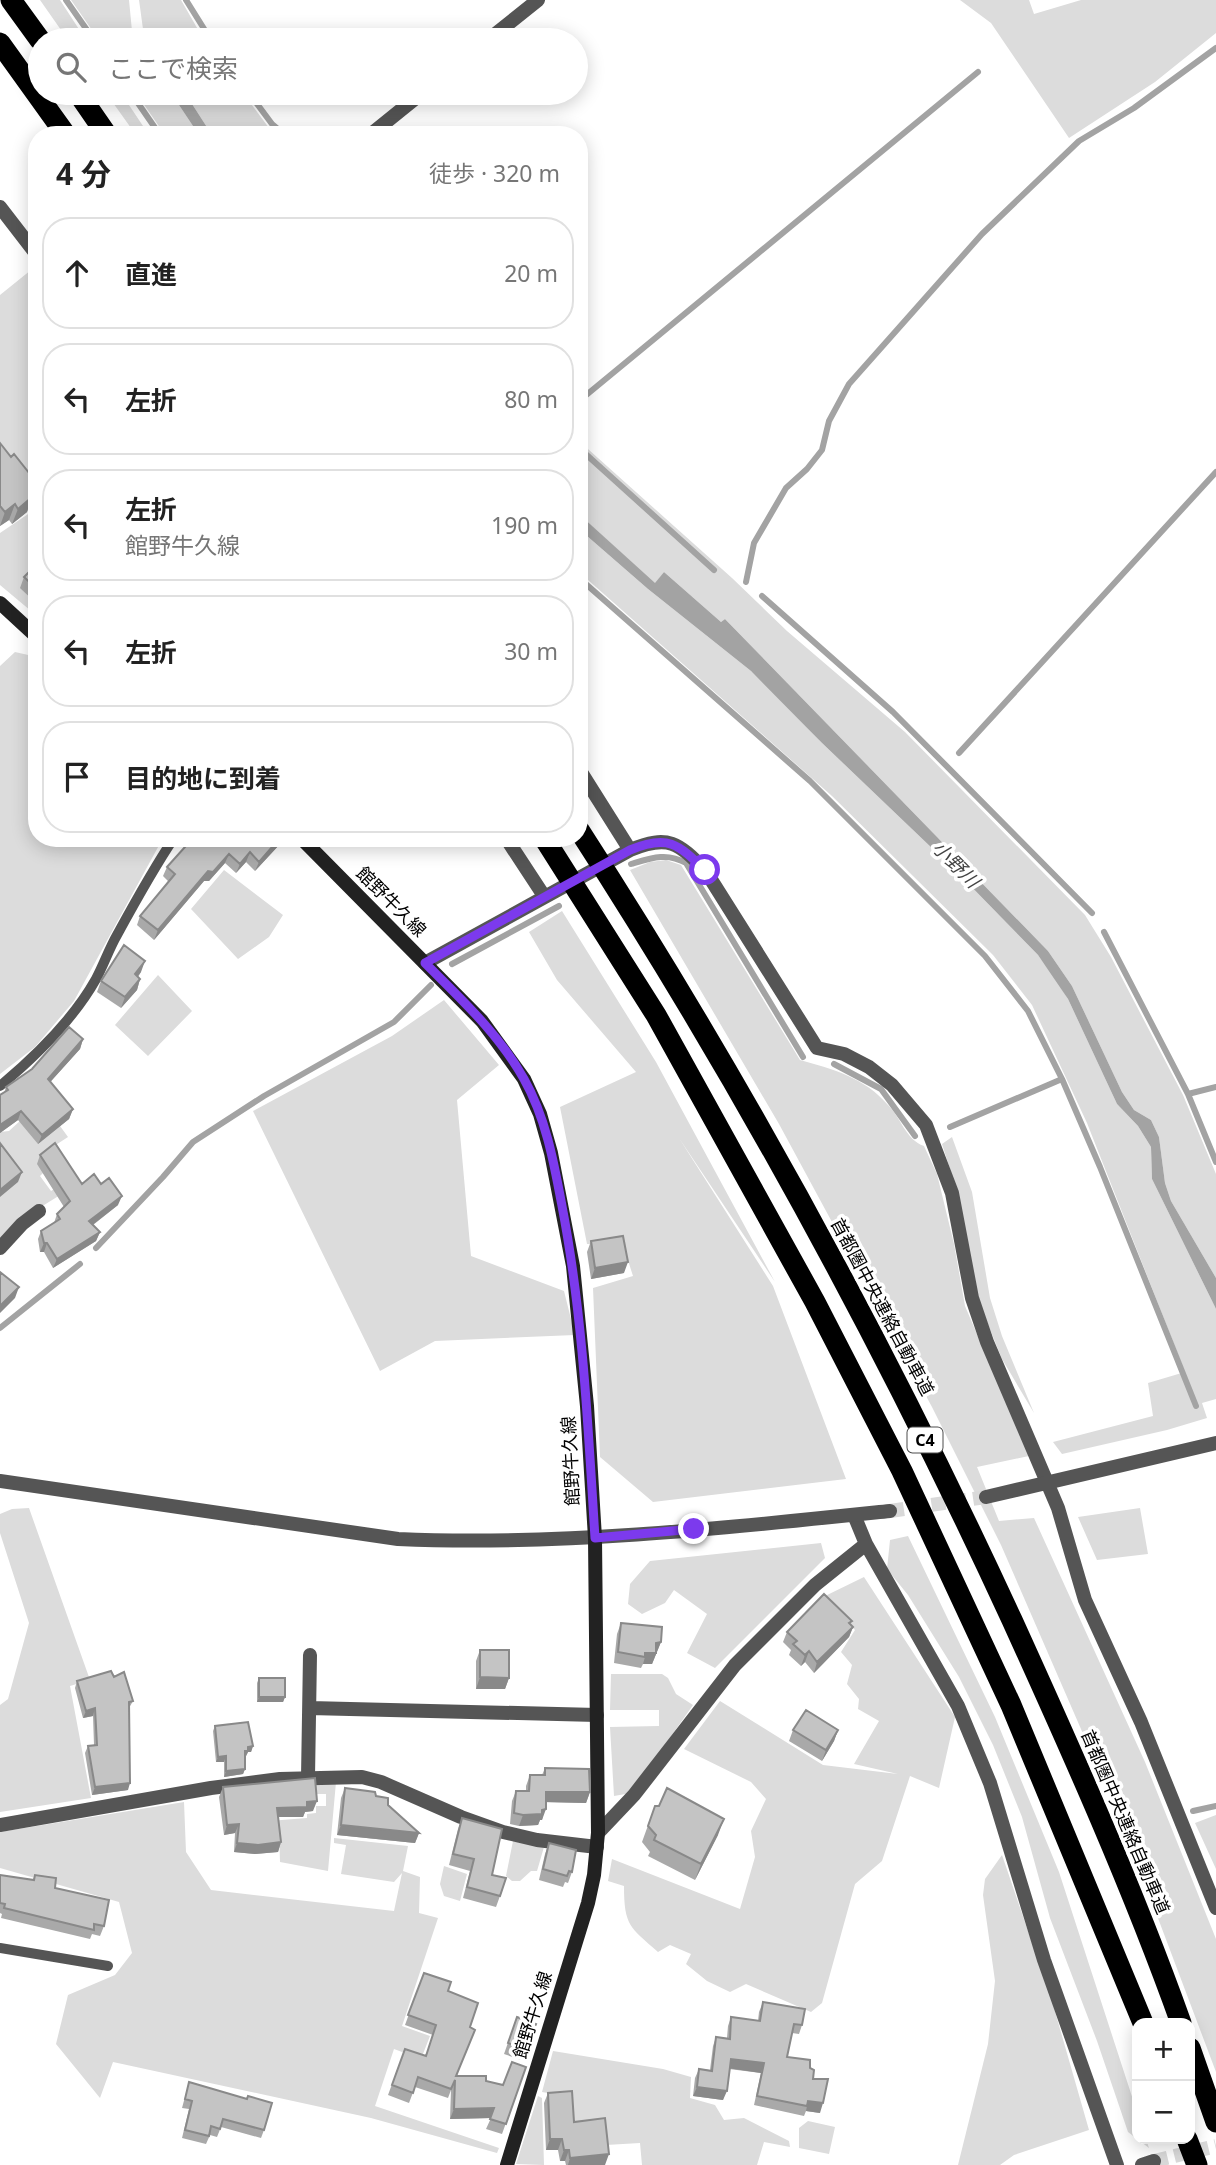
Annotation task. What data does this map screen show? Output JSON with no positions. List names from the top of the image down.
{
  "streets": {
    "highway": ["首都圏中央連絡自動車道", "C4"],
    "main road": ["館野牛久線"]
  },
  "water": ["小野川"],
  "page": {
    "search": "ここで検索",
    "heading": ["4 分", "徒歩 · 320 m"],
    "list": [
      ["直進", "20 m"],
      ["左折", "80 m"],
      ["左折", "館野牛久線", "190 m"],
      ["左折", "30 m"],
      "目的地に到着"
    ],
    "map_buttons": ["+", "−"]
  }
}
